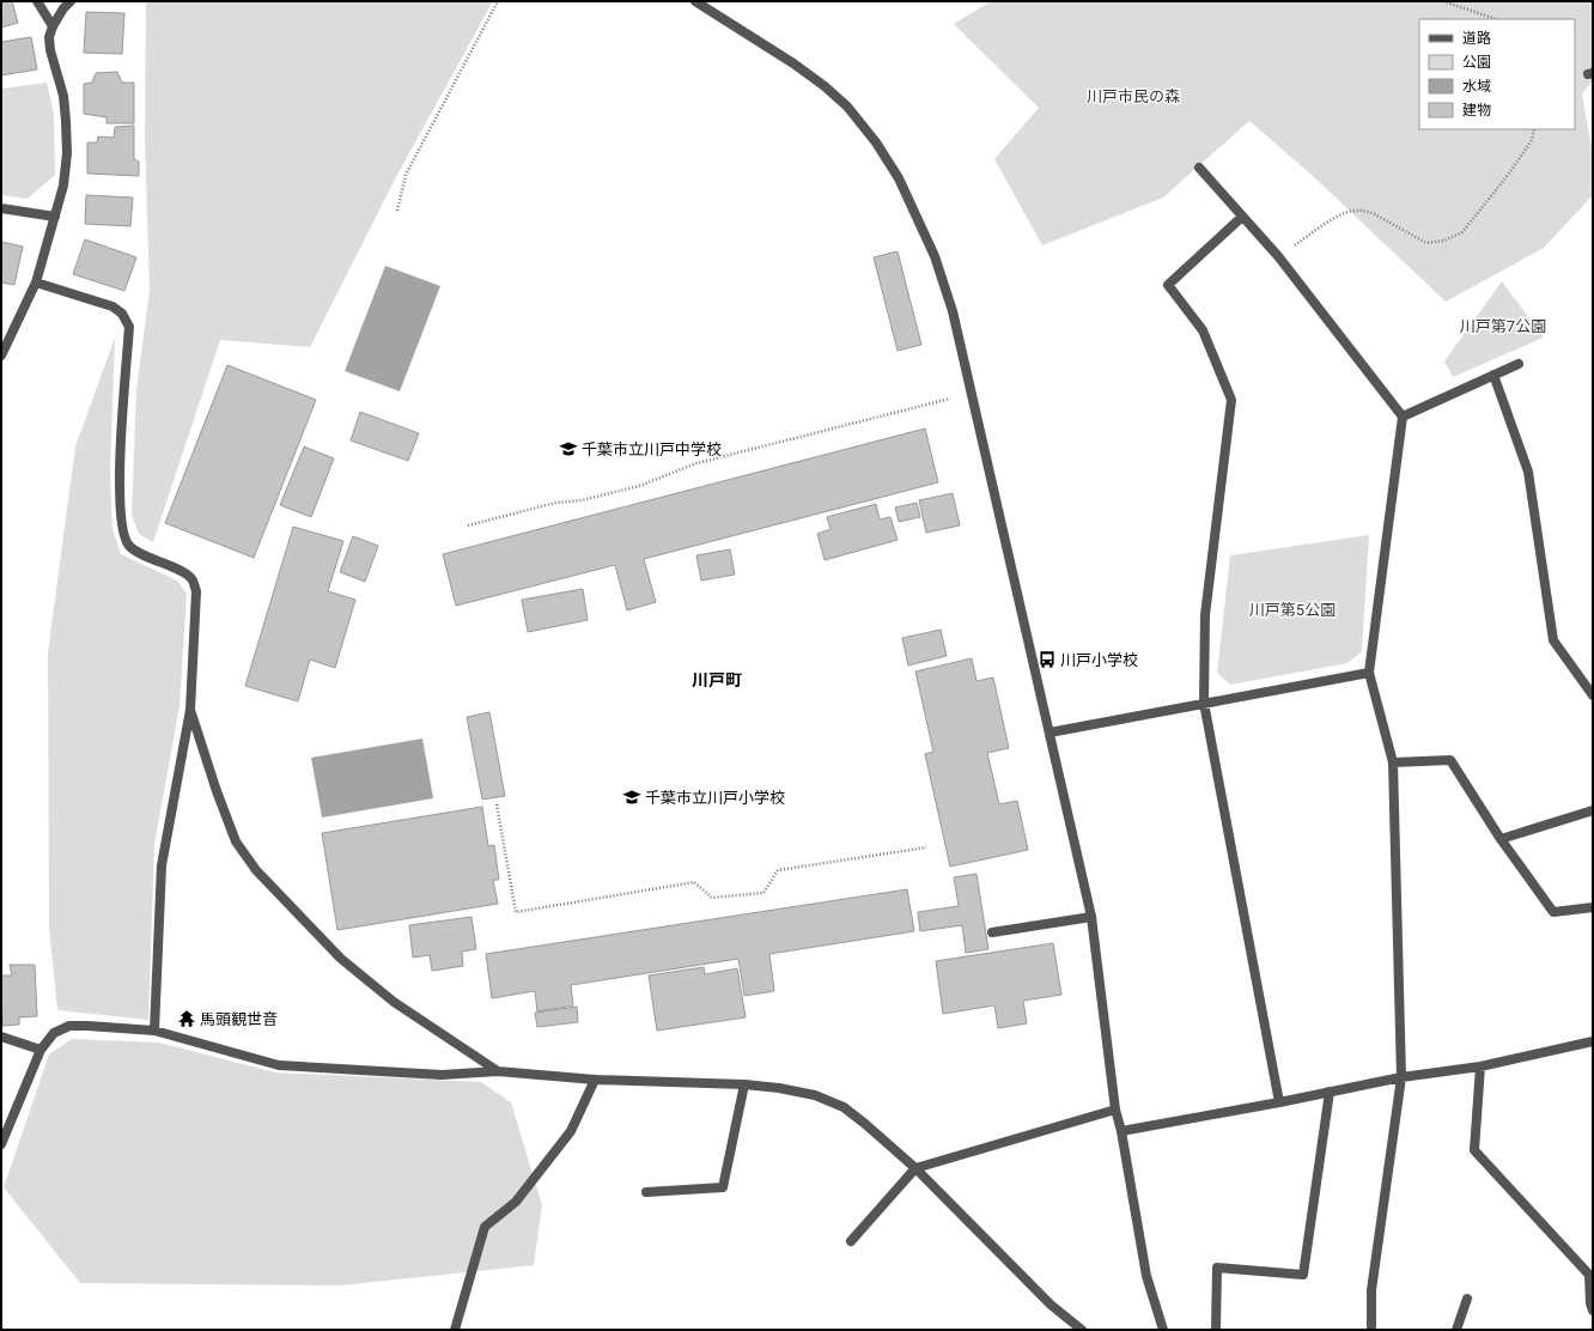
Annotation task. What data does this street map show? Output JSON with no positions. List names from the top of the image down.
{
  "districts": ["川戸町"],
  "parks": ["川戸市民の森", "川戸第7公園", "川戸第5公園"],
  "places": {
    "school or university": ["千葉市立川戸中学校", "千葉市立川戸小学校"],
    "bus stop": ["川戸小学校"],
    "temple": ["馬頭観世音"]
  },
  "legend": [
    "道路",
    "公園",
    "水域",
    "建物"
  ]
}
